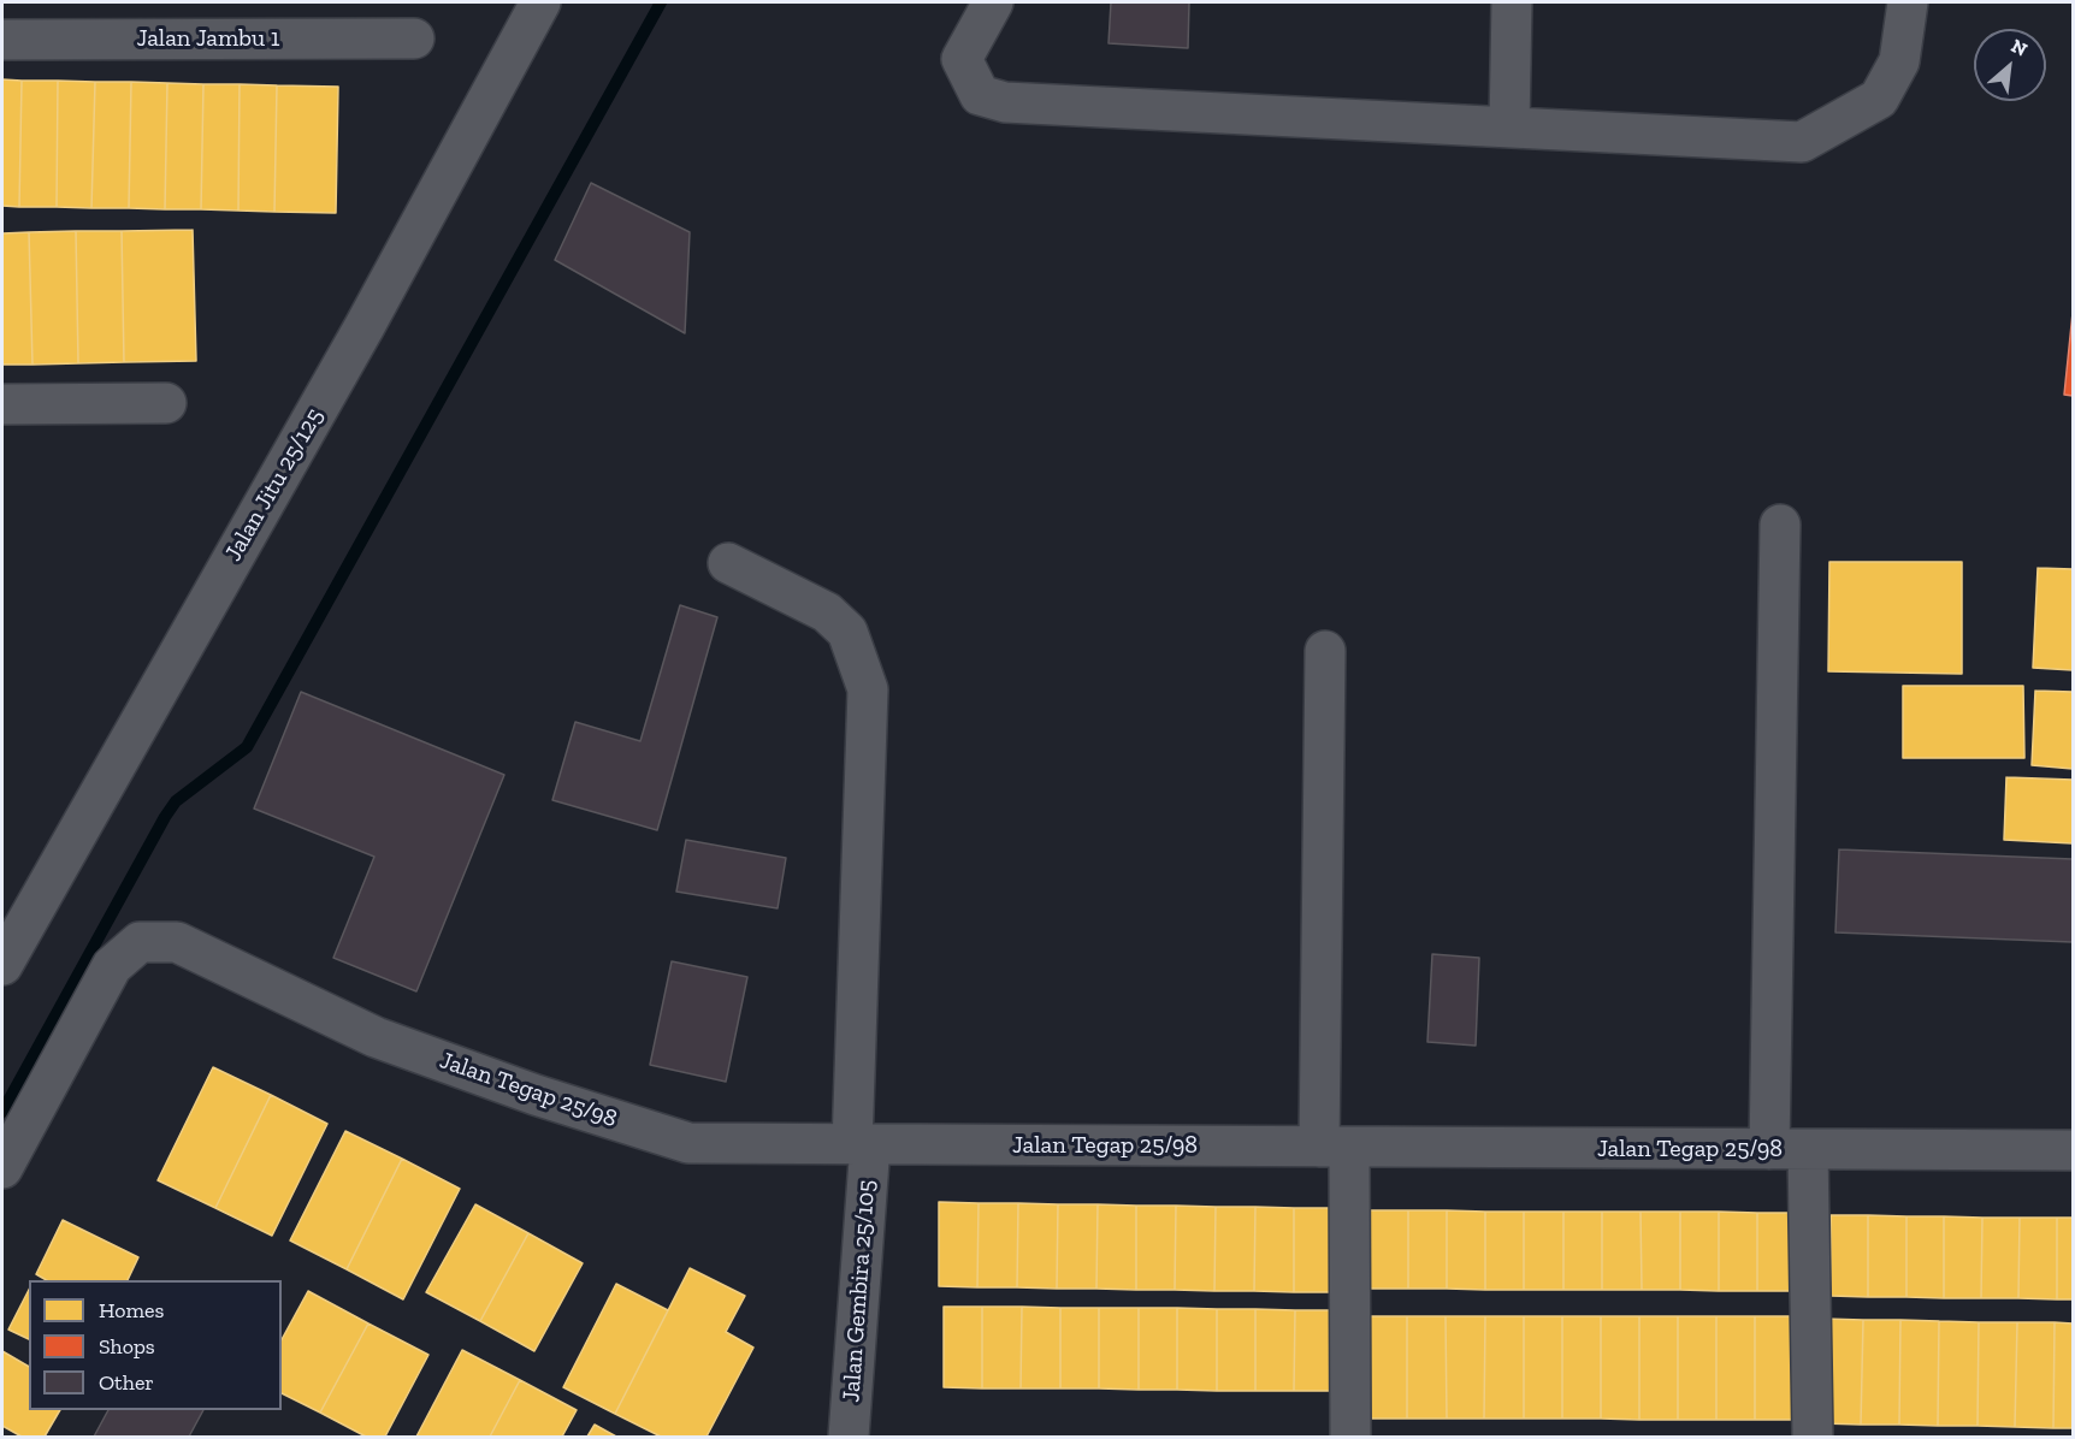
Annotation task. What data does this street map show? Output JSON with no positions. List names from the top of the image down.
{
  "streets": {
    "street": [
      "Jalan Jambu 1",
      "Jalan Jitu 25/125",
      "Jalan Tegap 25/98",
      "Jalan Gembira 25/105"
    ]
  },
  "crossings": [
    ["Jalan Tegap 25/98", "Jalan Gembira 25/105"]
  ],
  "legend": ["Homes", "Shops", "Other"],
  "north": "top right"
}
